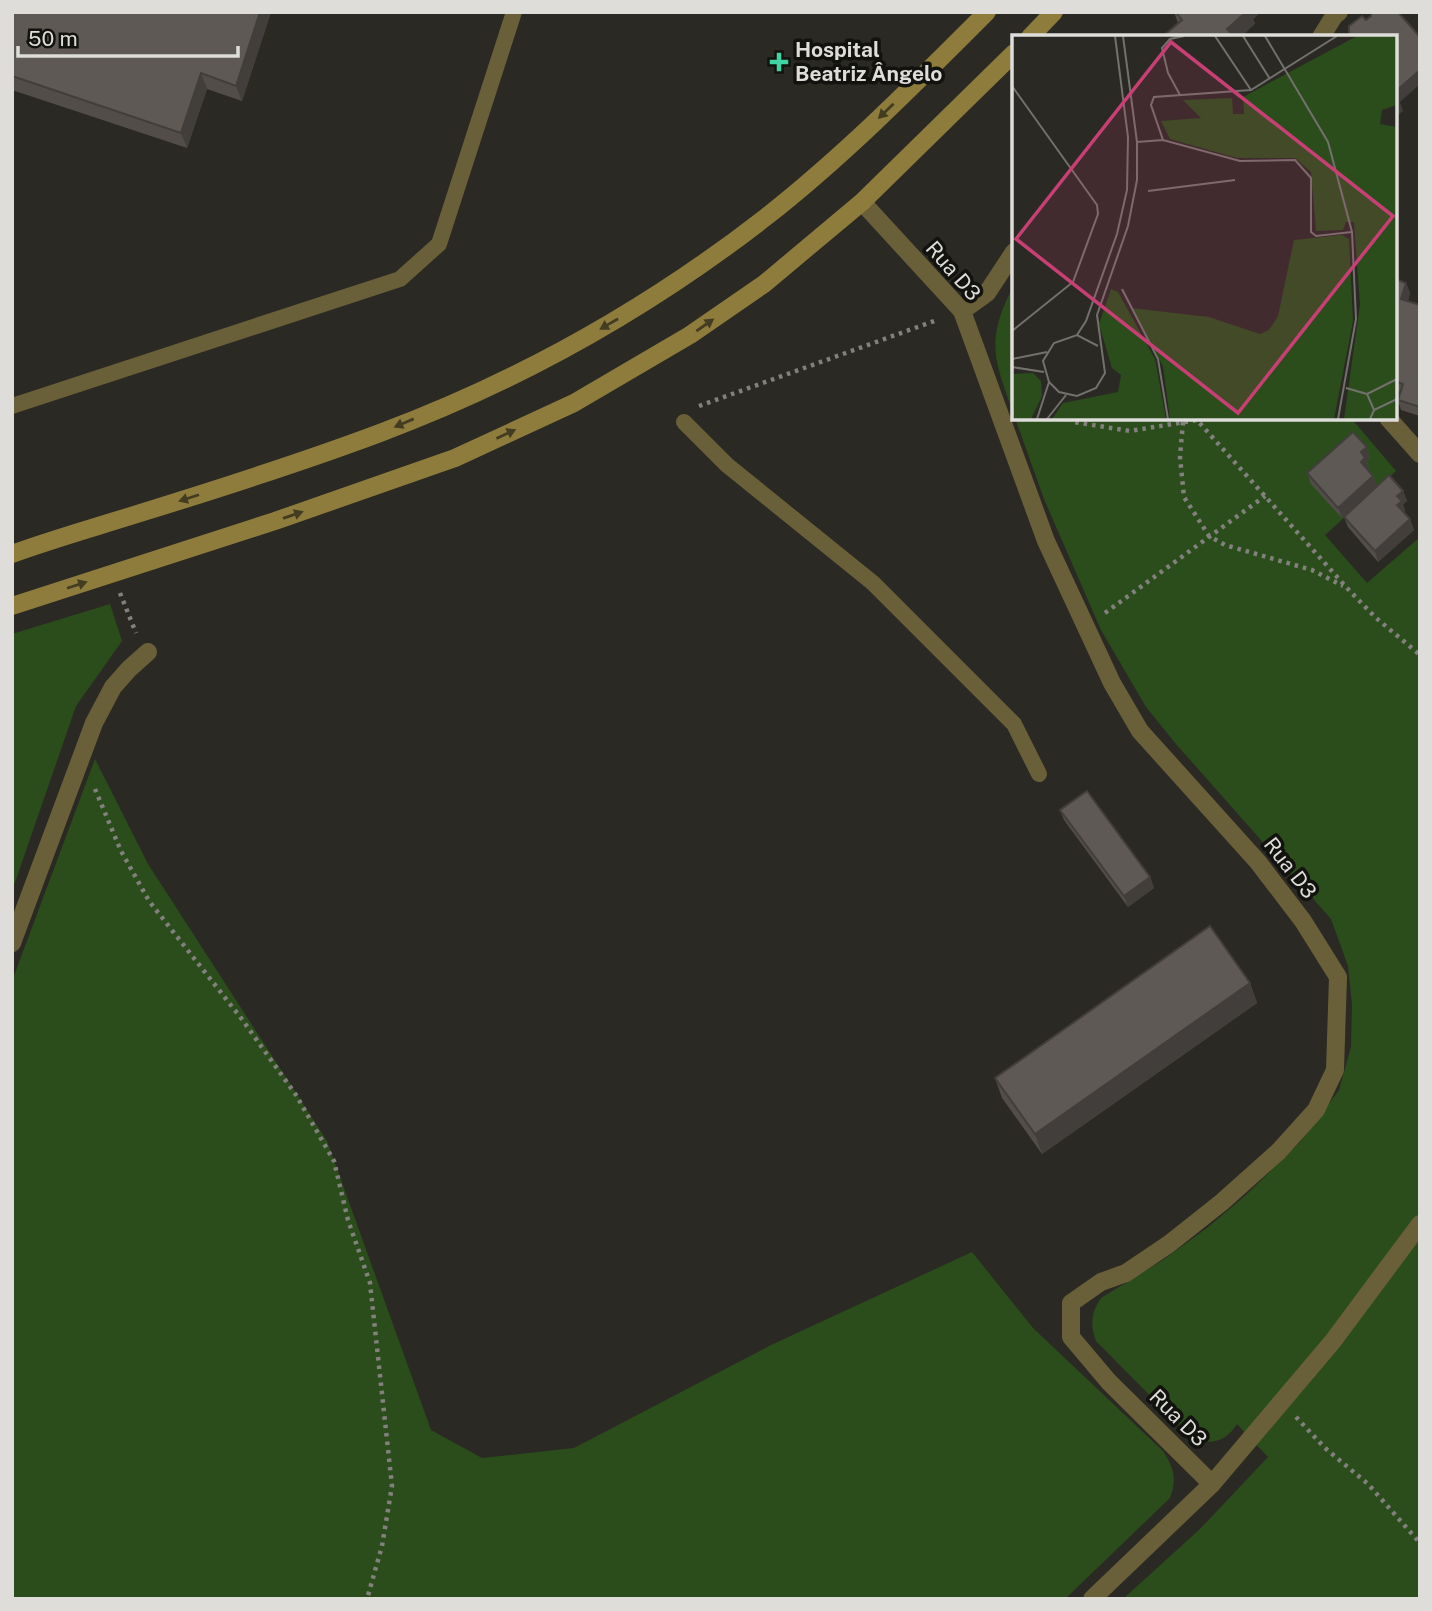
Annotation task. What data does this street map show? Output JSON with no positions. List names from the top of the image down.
{
  "streets": {
    "street": ["Rua D3"]
  },
  "places": {
    "health": ["Hospital Beatriz Ângelo"]
  },
  "scale_bar": "50 m"
}
